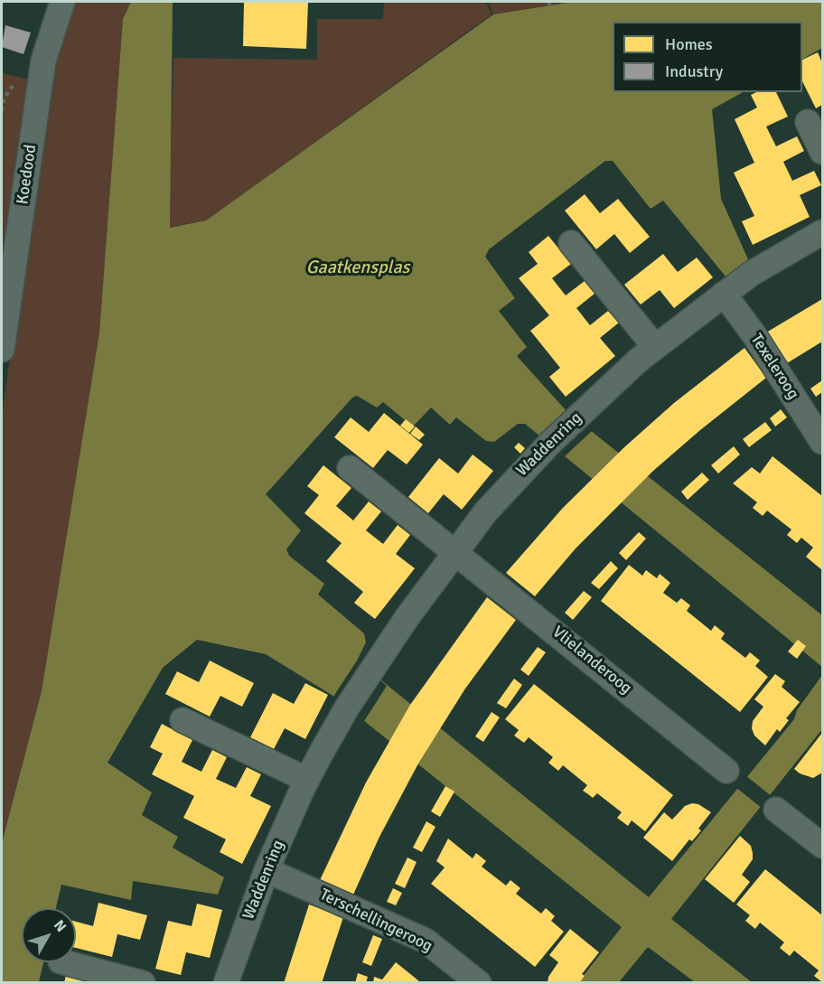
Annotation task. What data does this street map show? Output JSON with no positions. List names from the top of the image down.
{
  "streets": {
    "street": [
      "Koedood",
      "Texeleroog",
      "Waddenring",
      "Vlielanderoog",
      "Terschellingeroog"
    ]
  },
  "crossings": [
    ["Texeleroog", "Waddenring"],
    ["Waddenring", "Vlielanderoog"],
    ["Waddenring", "Terschellingeroog"]
  ],
  "water": ["Gaatkensplas"],
  "legend": ["Homes", "Industry"],
  "north": "top right"
}
